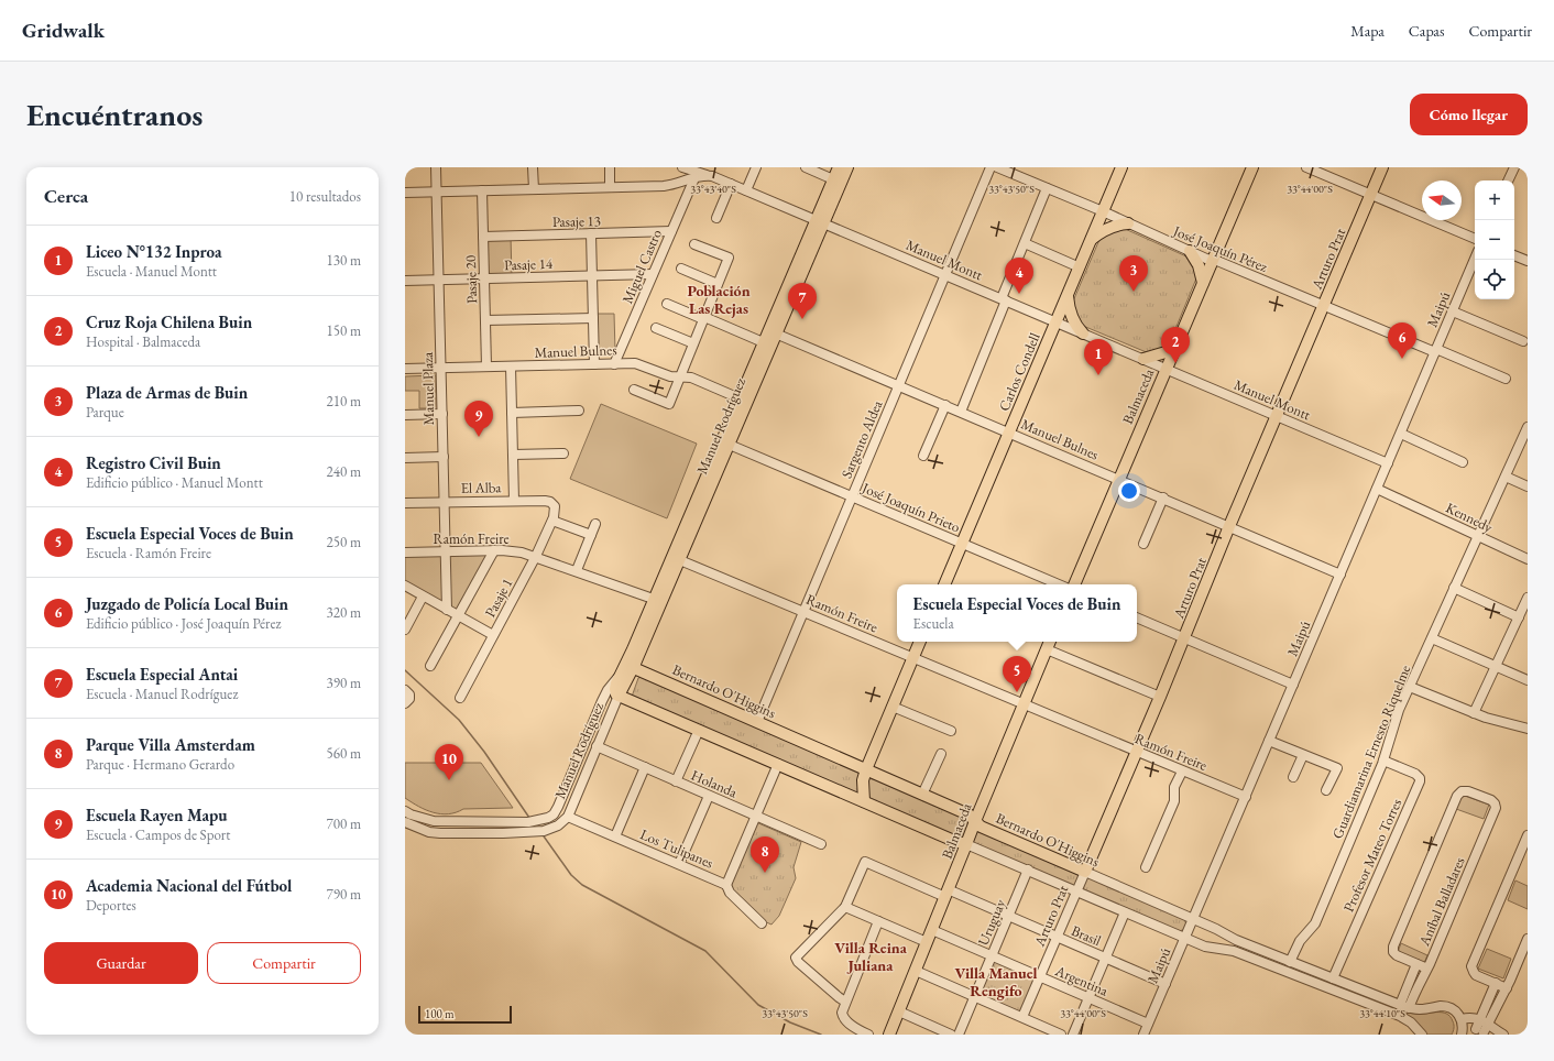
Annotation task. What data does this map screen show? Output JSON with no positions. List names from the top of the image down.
{
  "streets": {
    "main road": [
      "Arturo Prat",
      "Carlos Condell",
      "Balmaceda",
      "Manuel Rodríguez",
      "Bernardo O'Higgins"
    ],
    "street": [
      "Pasaje 13",
      "José Joaquín Pérez",
      "Manuel Montt",
      "Pasaje 14",
      "Miguel Castro",
      "Pasaje 20",
      "Maipú",
      "Manuel Bulnes",
      "Manuel Plaza",
      "Sargento Aldea",
      "El Alba",
      "José Joaquín Prieto",
      "Kennedy",
      "Ramón Freire",
      "Pasaje 1",
      "Guardiamarina Ernesto Riquelme",
      "Holanda",
      "Los Tulipanes",
      "Profesor Mateo Torres",
      "Aníbal Balladares",
      "Uruguay",
      "Brasil",
      "Argentina"
    ]
  },
  "crossings": [
    ["Pasaje 13", "Miguel Castro"],
    ["Pasaje 13", "Pasaje 20"],
    ["José Joaquín Pérez", "Arturo Prat"],
    ["José Joaquín Pérez", "Manuel Montt"],
    ["José Joaquín Pérez", "Maipú"],
    ["José Joaquín Pérez", "Carlos Condell"],
    ["José Joaquín Pérez", "Balmaceda"],
    ["Arturo Prat", "Manuel Montt"],
    ["Arturo Prat", "Manuel Bulnes"],
    ["Arturo Prat", "Ramón Freire"],
    ["Arturo Prat", "Bernardo O'Higgins"],
    ["Arturo Prat", "Brasil"],
    ["Arturo Prat", "Argentina"],
    ["Manuel Montt", "Miguel Castro"],
    ["Manuel Montt", "Pasaje 20"],
    ["Manuel Montt", "Maipú"],
    ["Manuel Montt", "Carlos Condell"],
    ["Manuel Montt", "Manuel Plaza"],
    ["Manuel Montt", "Balmaceda"],
    ["Manuel Montt", "Manuel Rodríguez"],
    ["Manuel Montt", "Sargento Aldea"],
    ["Pasaje 14", "Miguel Castro"],
    ["Pasaje 14", "Pasaje 20"],
    ["Pasaje 14", "Manuel Plaza"],
    ["Miguel Castro", "Manuel Bulnes"],
    ["Pasaje 20", "Manuel Bulnes"],
    ["Maipú", "Manuel Bulnes"],
    ["Maipú", "Kennedy"],
    ["Maipú", "Ramón Freire"],
    ["Maipú", "Bernardo O'Higgins"],
    ["Maipú", "Brasil"],
    ["Maipú", "Argentina"],
    ["Manuel Bulnes", "Carlos Condell"],
    ["Manuel Bulnes", "Manuel Plaza"],
    ["Manuel Bulnes", "Balmaceda"],
    ["Manuel Bulnes", "Manuel Rodríguez"],
    ["Manuel Bulnes", "Sargento Aldea"],
    ["Carlos Condell", "Balmaceda"],
    ["Carlos Condell", "José Joaquín Prieto"],
    ["Manuel Plaza", "El Alba"],
    ["Manuel Plaza", "Ramón Freire"],
    ["Balmaceda", "Ramón Freire"],
    ["Balmaceda", "Bernardo O'Higgins"],
    ["Balmaceda", "Brasil"],
    ["Balmaceda", "Argentina"],
    ["Manuel Rodríguez", "José Joaquín Prieto"],
    ["Manuel Rodríguez", "Ramón Freire"],
    ["Manuel Rodríguez", "Bernardo O'Higgins"],
    ["Manuel Rodríguez", "Holanda"],
    ["Manuel Rodríguez", "Los Tulipanes"],
    ["Sargento Aldea", "José Joaquín Prieto"],
    ["Sargento Aldea", "Ramón Freire"],
    ["Sargento Aldea", "Bernardo O'Higgins"],
    ["El Alba", "Pasaje 1"],
    ["Kennedy", "Guardiamarina Ernesto Riquelme"],
    ["Ramón Freire", "Pasaje 1"],
    ["Bernardo O'Higgins", "Guardiamarina Ernesto Riquelme"],
    ["Bernardo O'Higgins", "Profesor Mateo Torres"],
    ["Bernardo O'Higgins", "Aníbal Balladares"],
    ["Guardiamarina Ernesto Riquelme", "Profesor Mateo Torres"],
    ["Uruguay", "Brasil"],
    ["Uruguay", "Argentina"]
  ],
  "districts": ["Población Las Rejas", "Villa Reina Juliana", "Villa Manuel Rengifo"],
  "scale_bar": "100 m",
  "north": "left",
  "page": {
    "header": "Gridwalk",
    "nav": ["Mapa", "Capas", "Compartir"],
    "buttons": [
      "Cómo llegar",
      ["Guardar", "Compartir"]
    ],
    "title": "Encuéntranos",
    "heading": ["Cerca", "10 resultados"],
    "map_buttons": ["+", "−"],
    "list": [
      {
        "mark": "1",
        "name": "Liceo N°132 Inproa",
        "note": "Escuela · Manuel Montt",
        "value": "130 m"
      },
      {
        "mark": "2",
        "name": "Cruz Roja Chilena Buin",
        "note": "Hospital · Balmaceda",
        "value": "150 m"
      },
      {
        "mark": "3",
        "name": "Plaza de Armas de Buin",
        "note": "Parque",
        "value": "210 m"
      },
      {
        "mark": "4",
        "name": "Registro Civil Buin",
        "note": "Edificio público · Manuel Montt",
        "value": "240 m"
      },
      {
        "mark": "5",
        "name": "Escuela Especial Voces de Buin",
        "note": "Escuela · Ramón Freire",
        "value": "250 m"
      },
      {
        "mark": "6",
        "name": "Juzgado de Policía Local Buin",
        "note": "Edificio público · José Joaquín Pérez",
        "value": "320 m"
      },
      {
        "mark": "7",
        "name": "Escuela Especial Antai",
        "note": "Escuela · Manuel Rodríguez",
        "value": "390 m"
      },
      {
        "mark": "8",
        "name": "Parque Villa Amsterdam",
        "note": "Parque · Hermano Gerardo",
        "value": "560 m"
      },
      {
        "mark": "9",
        "name": "Escuela Rayen Mapu",
        "note": "Escuela · Campos de Sport",
        "value": "700 m"
      },
      {
        "mark": "10",
        "name": "Academia Nacional del Fútbol",
        "note": "Deportes",
        "value": "790 m"
      }
    ],
    "pins": [
      "3",
      "4",
      "7",
      "6",
      "2",
      "1",
      "9",
      "5",
      "10",
      "8"
    ],
    "popup": ["Escuela Especial Voces de Buin", "Escuela"],
    "scale": "100 m"
  },
  "coordinates": [
    "33°43'40\"S",
    "33°43'50\"S",
    "33°44'00\"S",
    "33°44'10\"S"
  ]
}
